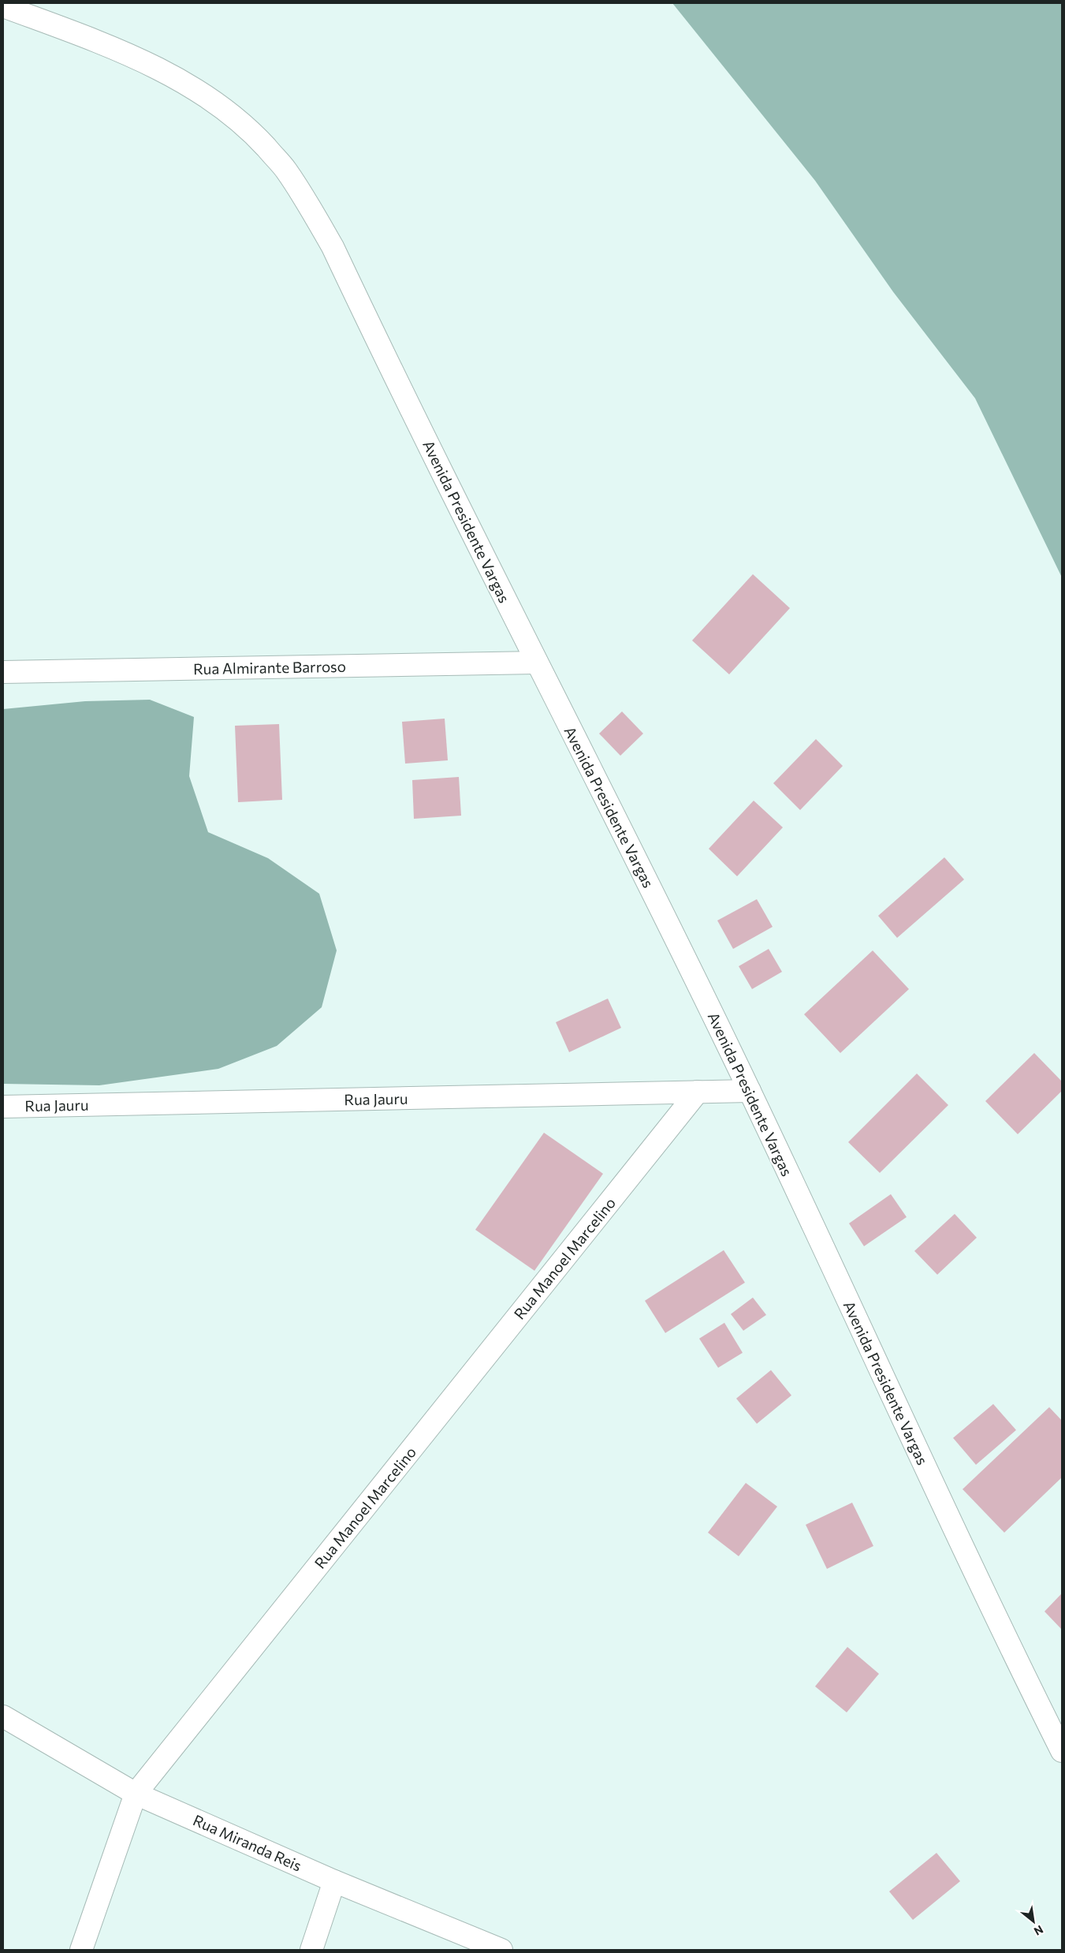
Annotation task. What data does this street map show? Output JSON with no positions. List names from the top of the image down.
{
  "streets": {
    "street": [
      "Avenida Presidente Vargas",
      "Rua Almirante Barroso",
      "Rua Jauru",
      "Rua Manoel Marcelino",
      "Rua Miranda Reis"
    ]
  },
  "crossings": [
    ["Avenida Presidente Vargas", "Rua Almirante Barroso"],
    ["Avenida Presidente Vargas", "Rua Jauru"],
    ["Rua Jauru", "Rua Manoel Marcelino"],
    ["Rua Manoel Marcelino", "Rua Miranda Reis"]
  ],
  "north": "bottom right"
}
